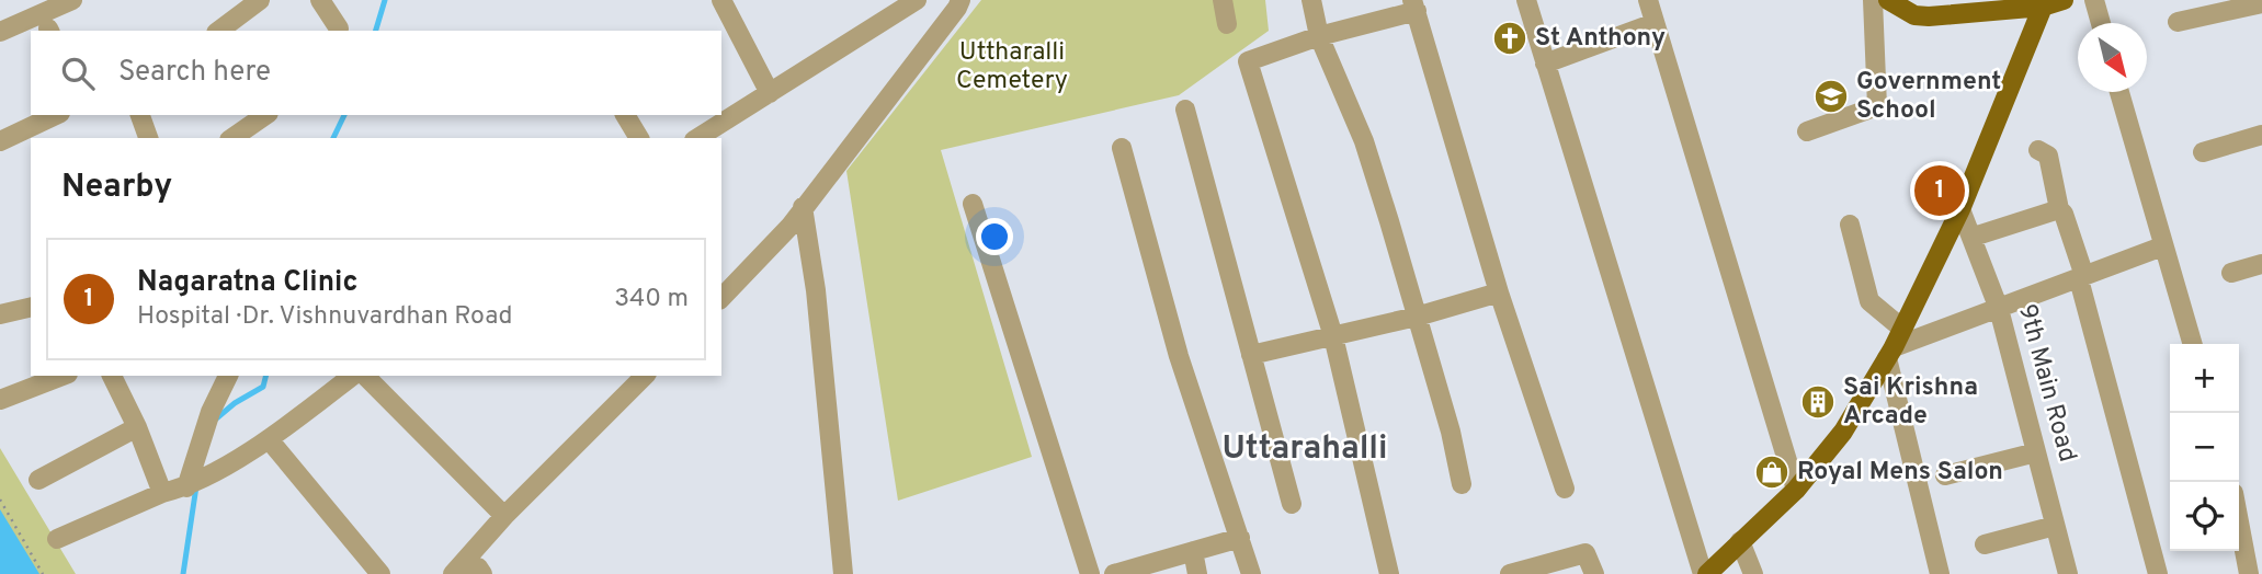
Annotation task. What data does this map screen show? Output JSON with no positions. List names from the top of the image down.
{
  "streets": {
    "street": ["9th Main Road"]
  },
  "districts": ["Uttarahalli"],
  "parks": ["Uttharalli Cemetery"],
  "places": {
    "church": ["St Anthony"],
    "school or university": ["Government School"],
    "building": ["Sai Krishna Arcade"],
    "shop": ["Royal Mens Salon"]
  },
  "north": "bottom right",
  "page": {
    "search": "Search here",
    "heading": "Nearby",
    "pins": "1",
    "list": [
      {
        "mark": "1",
        "name": "Nagaratna Clinic",
        "note": "Hospital · Dr. Vishnuvardhan Road",
        "value": "340 m"
      }
    ],
    "map_buttons": ["+", "−"]
  }
}
